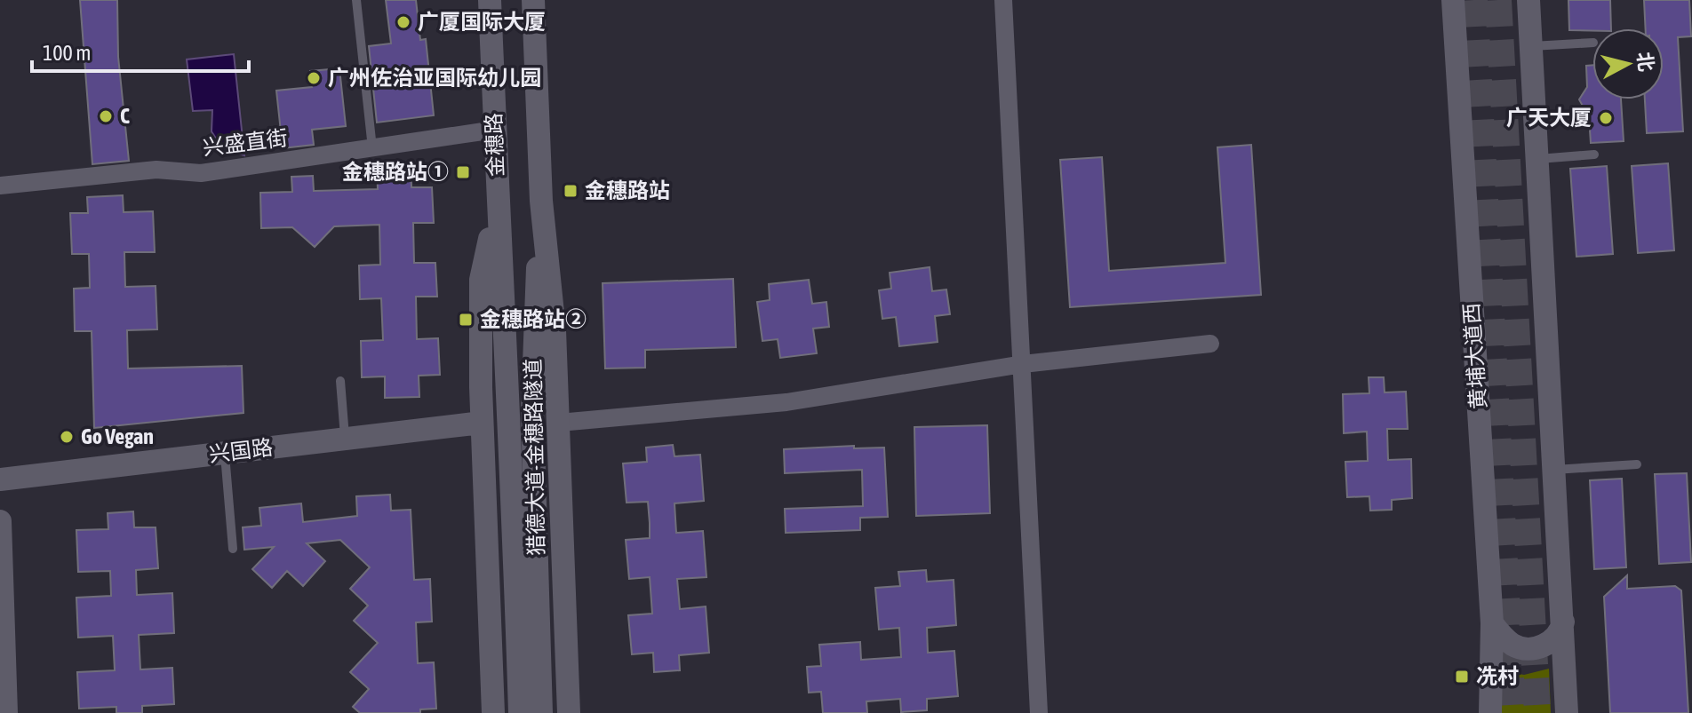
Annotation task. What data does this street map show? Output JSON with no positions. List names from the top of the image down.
{
  "streets": {
    "main road": [
      "金穗路",
      "黄埔大道西",
      "兴国路",
      "猎德大道-金穗路隧道"
    ],
    "street": ["兴盛直街"]
  },
  "crossings": [
    ["兴盛直街", "金穗路"],
    ["金穗路", "猎德大道-金穗路隧道"]
  ],
  "places": {
    "other": [
      "广厦国际大厦",
      "广州佐治亚国际幼儿园",
      "C",
      "广天大厦",
      "Go Vegan"
    ],
    "transit": [
      "金穗路站①",
      "金穗路站",
      "金穗路站②",
      "冼村"
    ]
  },
  "scale_bar": "100 m",
  "north": "right"
}
